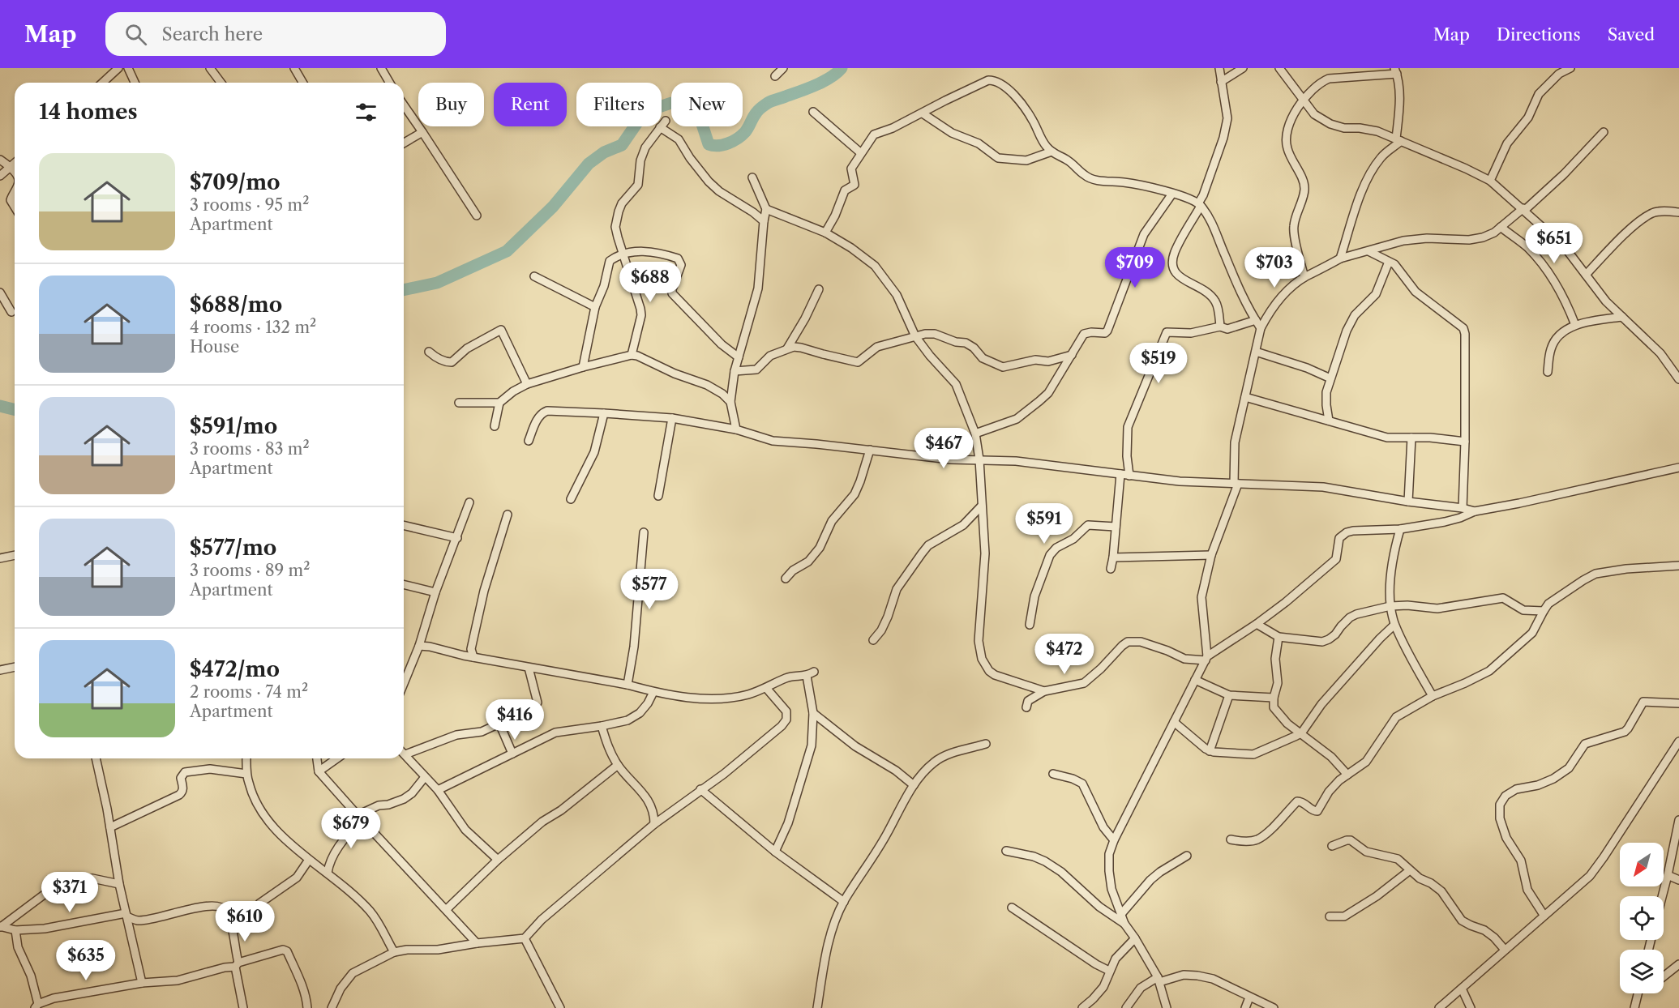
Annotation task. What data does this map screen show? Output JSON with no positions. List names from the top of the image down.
{
  "north": "bottom left",
  "page": {
    "header": "Map",
    "search": "Search here",
    "nav": ["Map", "Directions", "Saved"],
    "chip": [
      "Buy",
      "Rent",
      "Filters",
      "New"
    ],
    "heading": "14 homes",
    "list": [
      {
        "name": "$709/mo",
        "note": "3 rooms · 95 m² · Apartment"
      },
      {
        "name": "$688/mo",
        "note": "4 rooms · 132 m² · House"
      },
      {
        "name": "$591/mo",
        "note": "3 rooms · 83 m² · Apartment"
      },
      {
        "name": "$577/mo",
        "note": "3 rooms · 89 m² · Apartment"
      },
      {
        "name": "$472/mo",
        "note": "2 rooms · 74 m² · Apartment"
      }
    ],
    "price": [
      "$651",
      "$709",
      "$703",
      "$688",
      "$519",
      "$467",
      "$591",
      "$577",
      "$472",
      "$416",
      "$679",
      "$371",
      "$610",
      "$635"
    ]
  }
}
